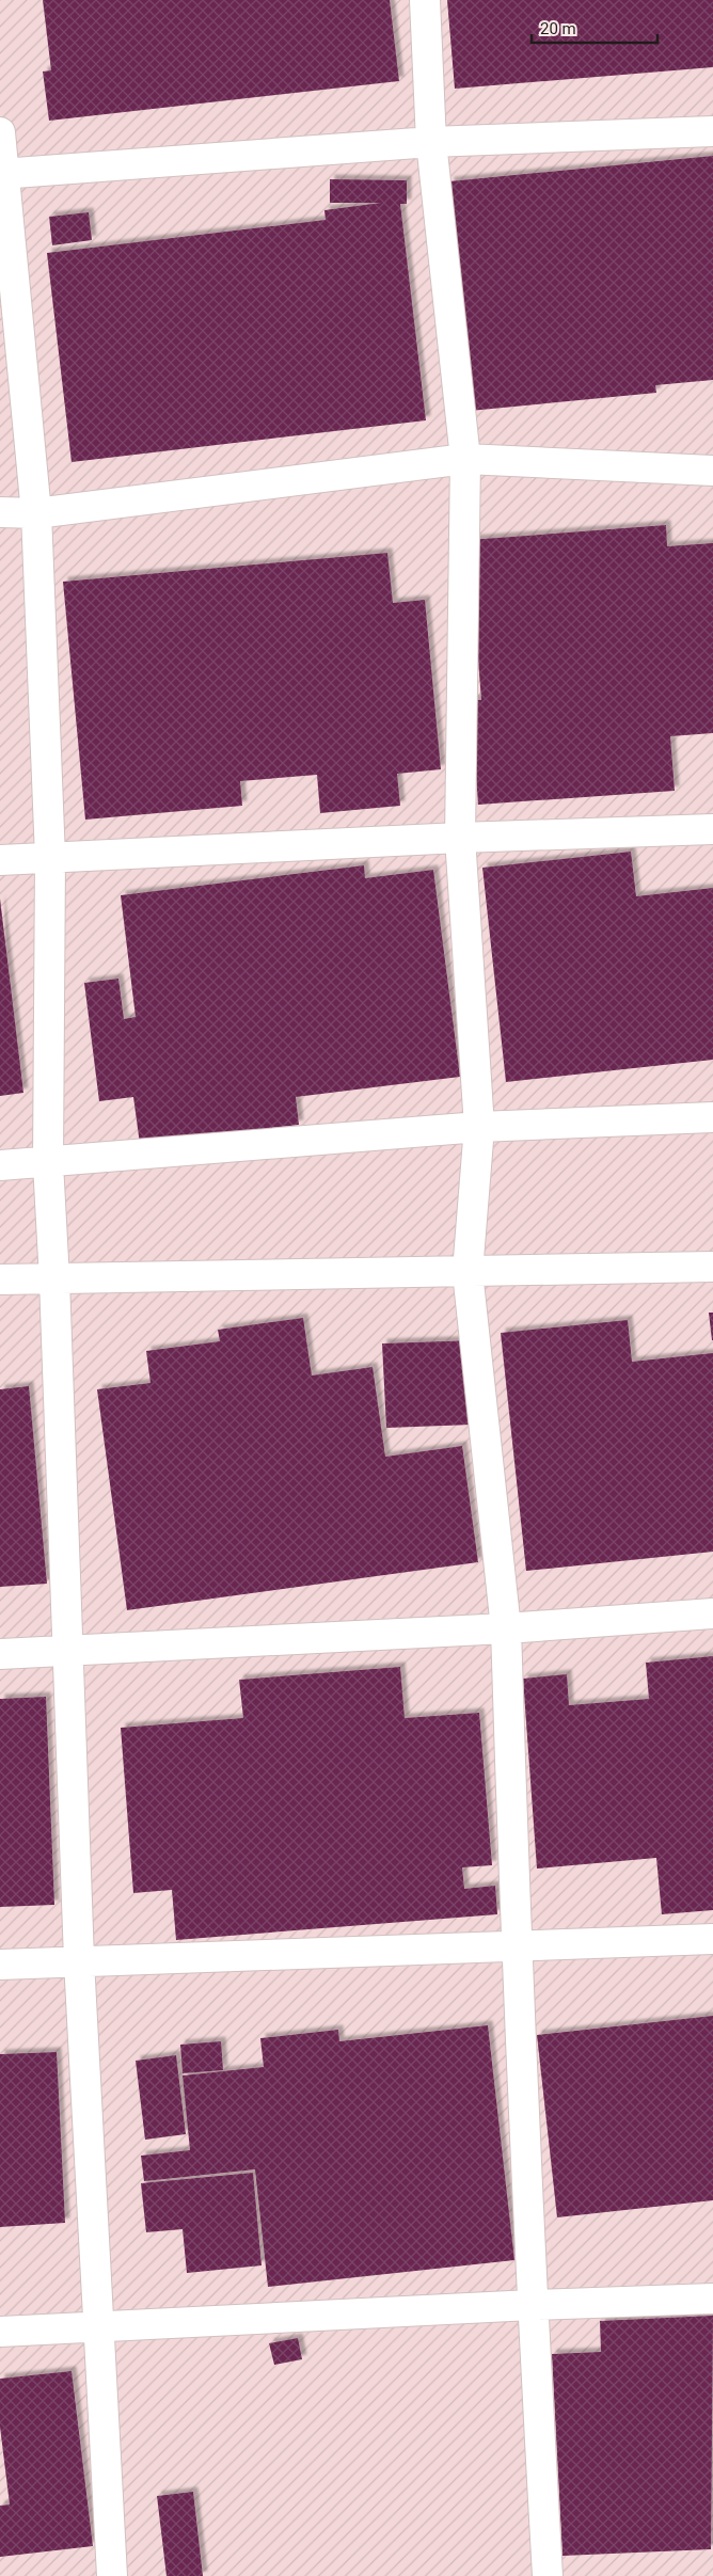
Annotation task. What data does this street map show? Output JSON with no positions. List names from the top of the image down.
{
  "scale_bar": "20 m"
}
